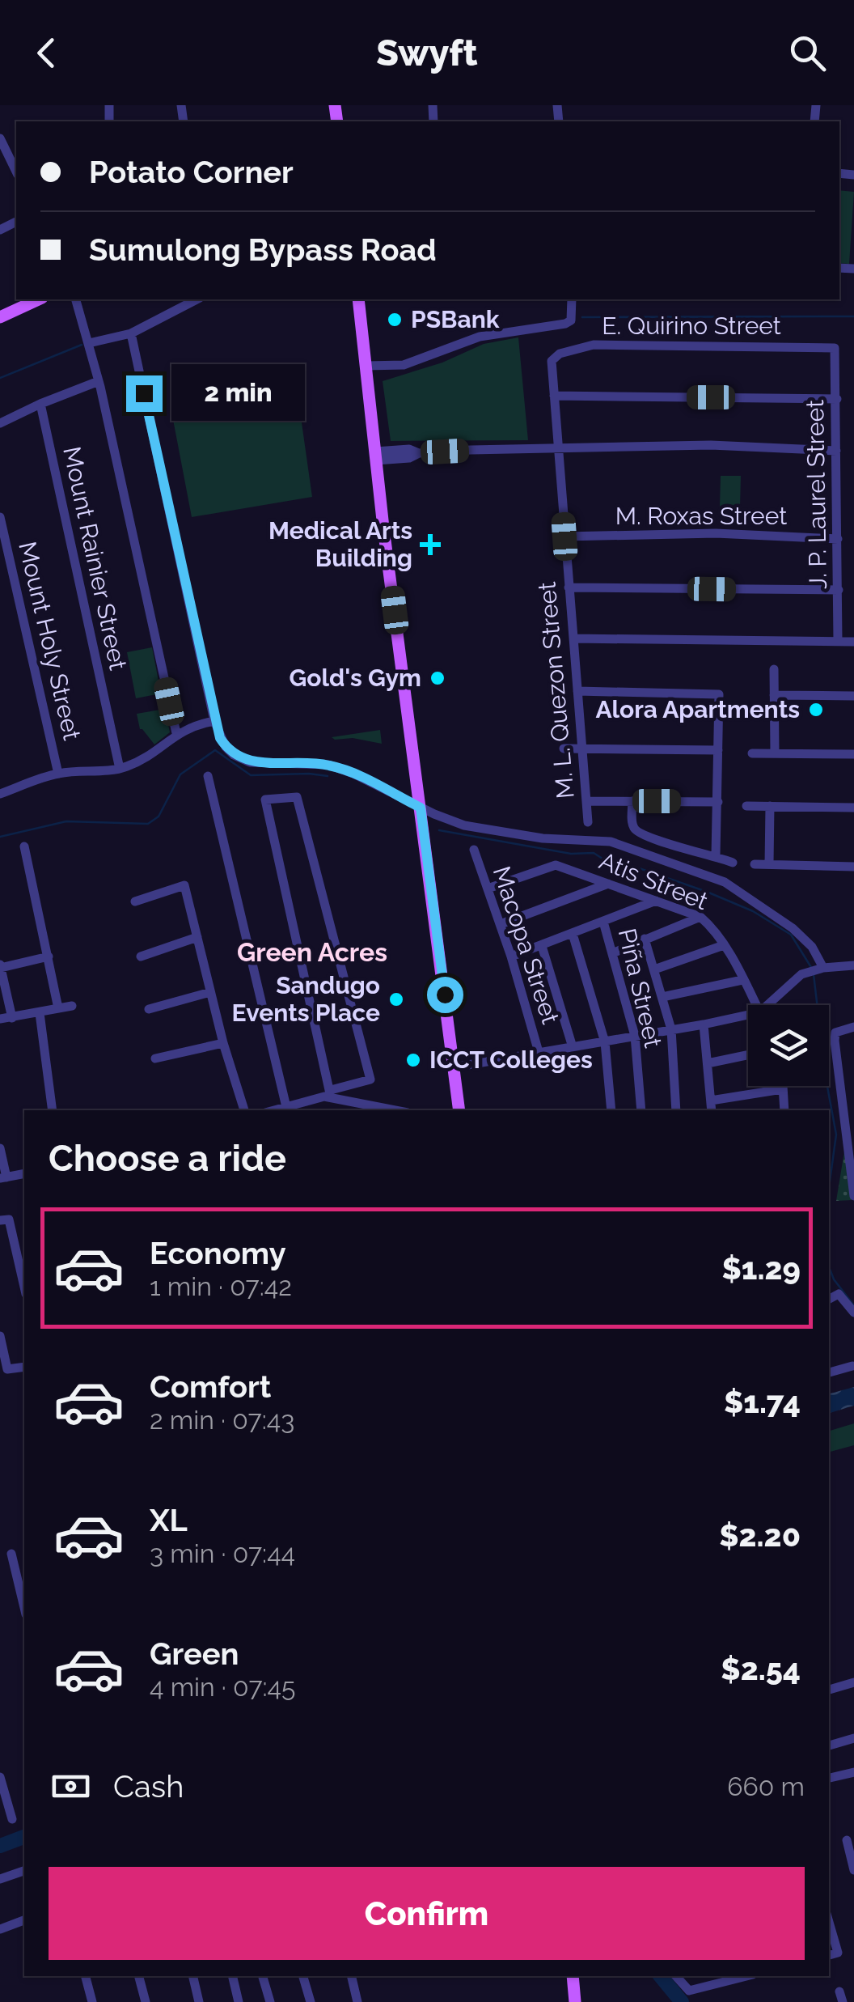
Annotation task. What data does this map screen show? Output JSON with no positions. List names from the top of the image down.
{
  "streets": {
    "street": [
      "E. Quirino Street",
      "J. P. Laurel Street",
      "M. Roxas Street",
      "Mount Rainier Street",
      "Mount Holy Street",
      "M. L. Quezon Street",
      "Atis Street",
      "Macopa Street",
      "Piña Street"
    ]
  },
  "crossings": [
    ["E. Quirino Street", "J. P. Laurel Street"],
    ["E. Quirino Street", "M. L. Quezon Street"],
    ["J. P. Laurel Street", "M. Roxas Street"],
    ["M. Roxas Street", "M. L. Quezon Street"],
    ["Atis Street", "Macopa Street"]
  ],
  "districts": ["Green Acres"],
  "places": {
    "other": [
      "PSBank",
      "Gold's Gym",
      "Alora Apartments",
      "Sandugo Events Place",
      "ICCT Colleges"
    ],
    "health": ["Medical Arts Building"]
  },
  "page": {
    "header": "Swyft",
    "banner": ["Potato Corner", "Sumulong Bypass Road"],
    "bubble": "2 min",
    "heading": "Choose a ride",
    "list": [
      {
        "name": "Economy",
        "note": "1 min · 07:42",
        "value": "$1.29"
      },
      {
        "name": "Comfort",
        "note": "2 min · 07:43",
        "value": "$1.74"
      },
      {
        "name": "XL",
        "note": "3 min · 07:44",
        "value": "$2.20"
      },
      {
        "name": "Green",
        "note": "4 min · 07:45",
        "value": "$2.54"
      }
    ],
    "pay": ["Cash", "660 m"],
    "buttons": "Confirm"
  }
}
